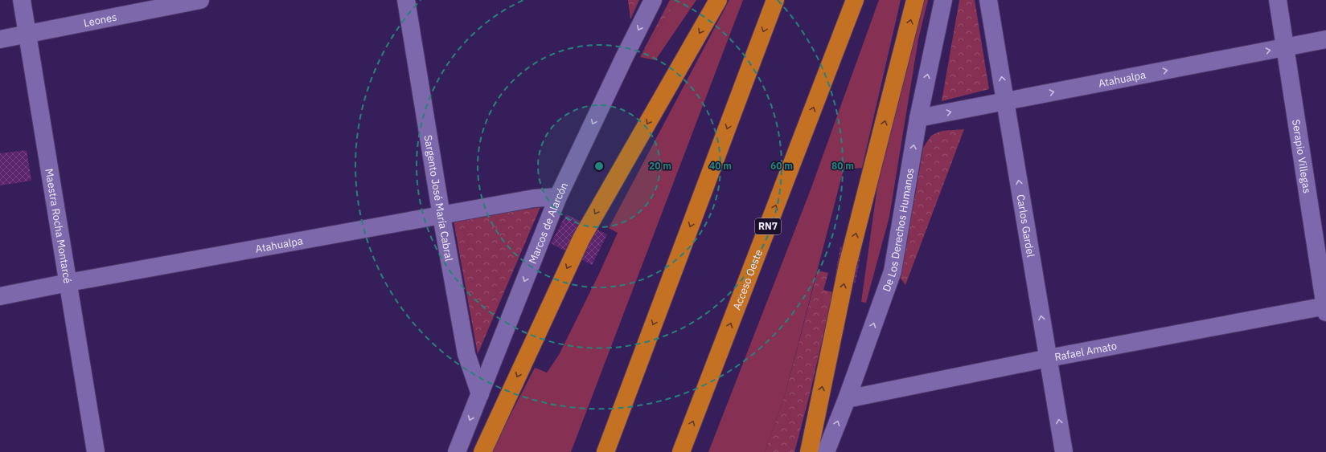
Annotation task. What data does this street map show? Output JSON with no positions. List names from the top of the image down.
{
  "streets": {
    "highway": ["RN7", "Acceso Oeste"],
    "street": [
      "Leones",
      "Atahualpa",
      "Serapio Villegas",
      "Sargento José María Cabral",
      "Marcos de Alarcón",
      "Maestra Rocha Montarcé",
      "Carlos Gardel",
      "De Los Derechos Humanos",
      "Rafael Amato"
    ]
  },
  "crossings": [
    ["Leones", "Maestra Rocha Montarcé"],
    ["Atahualpa", "Serapio Villegas"],
    ["Atahualpa", "Sargento José María Cabral"],
    ["Atahualpa", "Marcos de Alarcón"],
    ["Atahualpa", "Maestra Rocha Montarcé"],
    ["Atahualpa", "Carlos Gardel"],
    ["Atahualpa", "De Los Derechos Humanos"],
    ["Serapio Villegas", "Rafael Amato"],
    ["Sargento José María Cabral", "Marcos de Alarcón"],
    ["Carlos Gardel", "Rafael Amato"],
    ["De Los Derechos Humanos", "Rafael Amato"]
  ],
  "one_way": [
    "Atahualpa",
    "Marcos de Alarcón",
    "Carlos Gardel",
    "De Los Derechos Humanos"
  ],
  "rings": [
    "20 m",
    "40 m",
    "60 m",
    "80 m"
  ]
}
